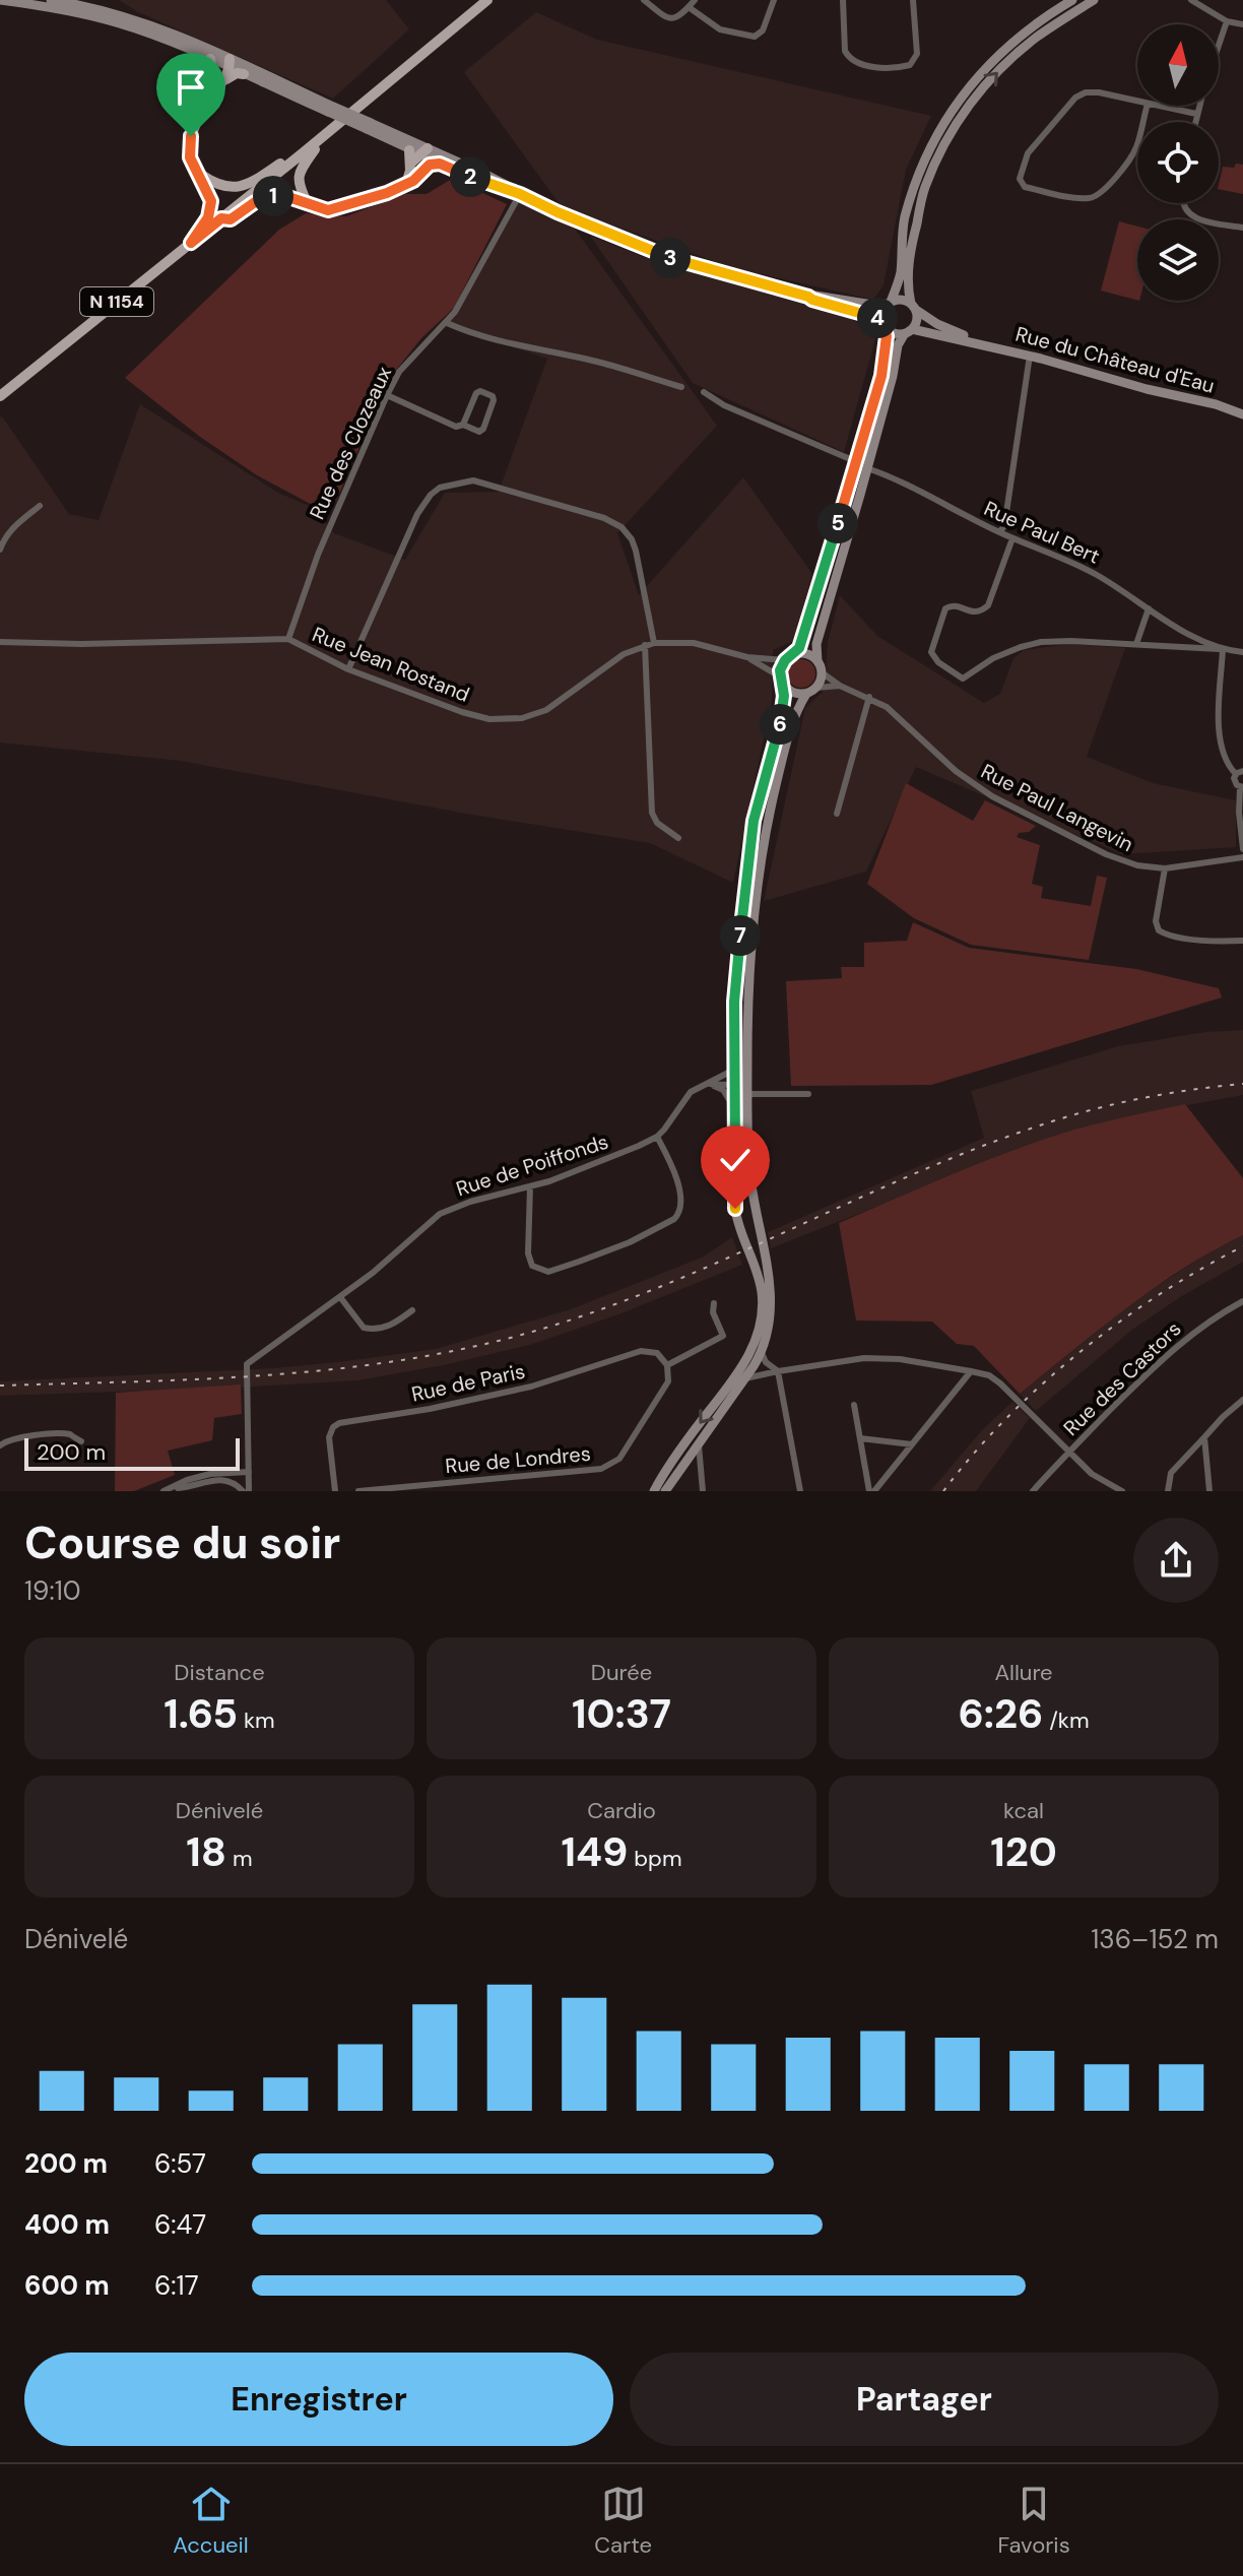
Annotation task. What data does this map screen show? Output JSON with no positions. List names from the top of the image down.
{
  "streets": {
    "main road": ["N 1154", "Rue du Château d'Eau"],
    "street": [
      "Rue des Clozeaux",
      "Rue Paul Bert",
      "Rue Jean Rostand",
      "Rue Paul Langevin",
      "Rue de Poiffonds",
      "Rue des Castors",
      "Rue de Paris",
      "Rue de Londres"
    ]
  },
  "crossings": [
    ["Rue des Clozeaux", "Rue Jean Rostand"],
    ["Rue Jean Rostand", "Rue Paul Langevin"],
    ["Rue de Paris", "Rue de Londres"]
  ],
  "scale_bar": "200 m",
  "north": "top",
  "page": {
    "pins": [
      "2",
      "1",
      "3",
      "4",
      "5",
      "6",
      "7"
    ],
    "scale": "200 m",
    "heading": ["Course du soir", "19:10"],
    "stats": [
      ["Distance", "1.65 km"],
      ["Durée", "10:37"],
      ["Allure", "6:26 /km"],
      ["Dénivelé", "18 m"],
      ["Cardio", "149 bpm"],
      ["kcal", "120"]
    ],
    "chart": ["Dénivelé", "136–152 m"],
    "list": [
      {
        "name": "200 m",
        "note": "6:57"
      },
      {
        "name": "400 m",
        "note": "6:47"
      },
      {
        "name": "600 m",
        "note": "6:17"
      }
    ],
    "buttons": ["Enregistrer", "Partager"],
    "tabs": ["Accueil", "Carte", "Favoris"]
  }
}
